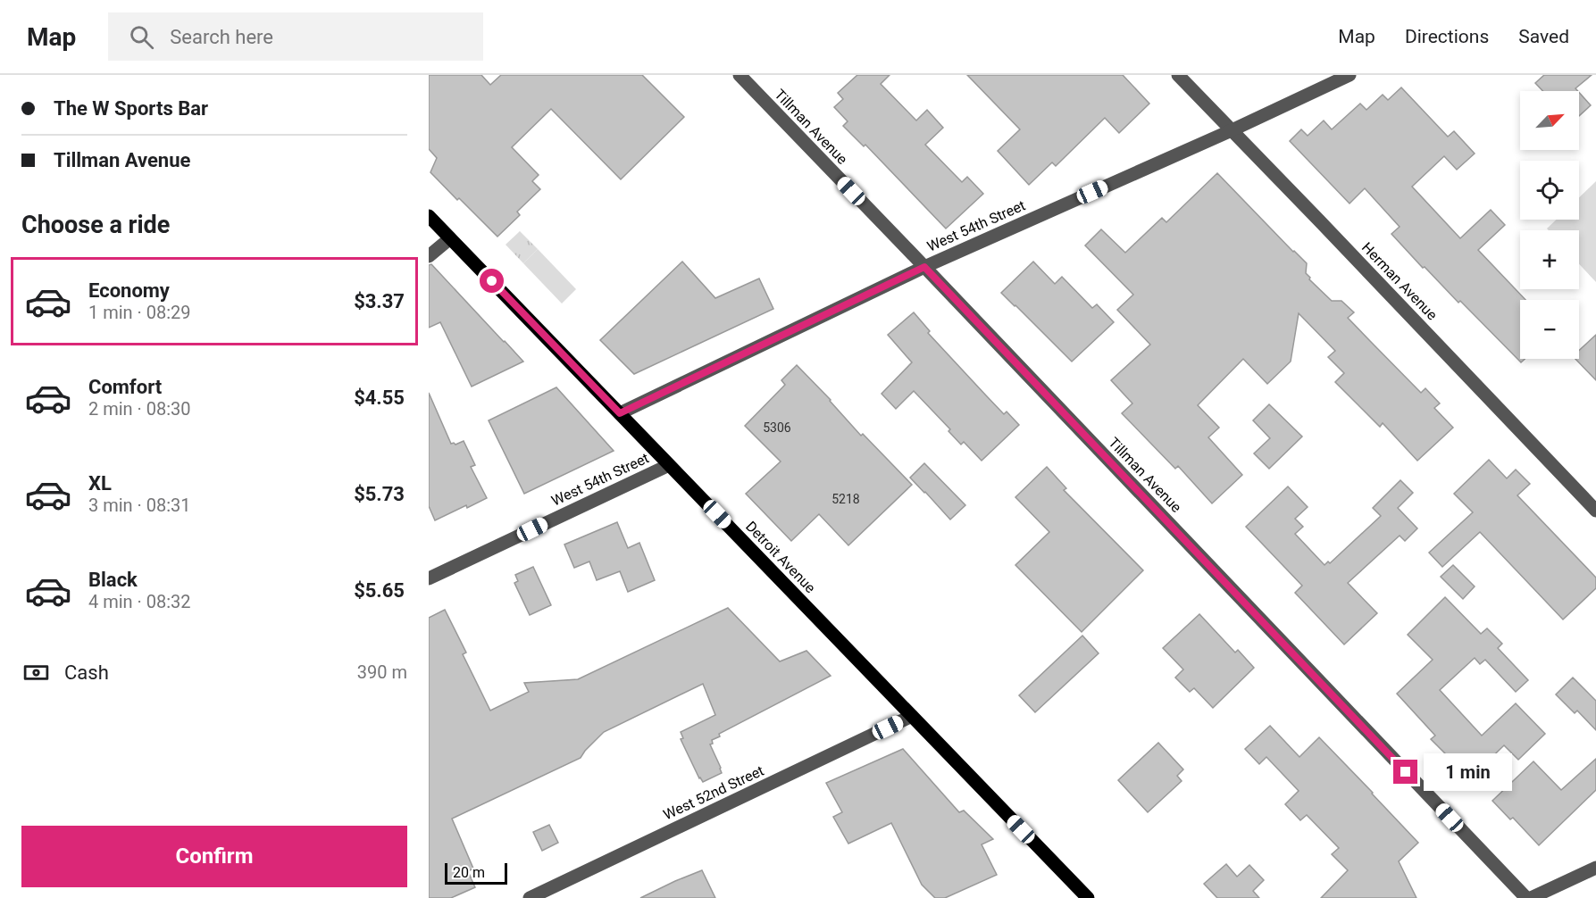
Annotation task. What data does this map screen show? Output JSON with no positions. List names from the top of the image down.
{
  "streets": {
    "main road": ["Detroit Avenue"],
    "street": [
      "Tillman Avenue",
      "West 54th Street",
      "Herman Avenue",
      "West 52nd Street"
    ]
  },
  "crossings": [
    ["Tillman Avenue", "West 54th Street"],
    ["West 54th Street", "Herman Avenue"],
    ["West 54th Street", "Detroit Avenue"],
    ["Detroit Avenue", "West 52nd Street"]
  ],
  "house_numbers": ["5306", "5218"],
  "scale_bar": "20 m",
  "north": "top right",
  "page": {
    "header": "Map",
    "search": "Search here",
    "nav": ["Map", "Directions", "Saved"],
    "banner": ["The W Sports Bar", "Tillman Avenue"],
    "map_buttons": ["+", "−"],
    "heading": "Choose a ride",
    "list": [
      {
        "name": "Economy",
        "note": "1 min · 08:29",
        "value": "$3.37"
      },
      {
        "name": "Comfort",
        "note": "2 min · 08:30",
        "value": "$4.55"
      },
      {
        "name": "XL",
        "note": "3 min · 08:31",
        "value": "$5.73"
      },
      {
        "name": "Black",
        "note": "4 min · 08:32",
        "value": "$5.65"
      }
    ],
    "pay": ["Cash", "390 m"],
    "bubble": "1 min",
    "buttons": "Confirm",
    "scale": "20 m"
  }
}
